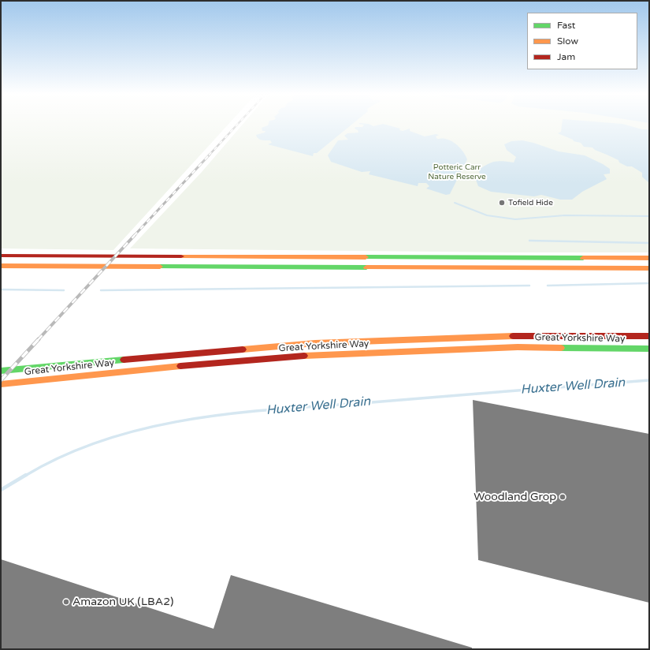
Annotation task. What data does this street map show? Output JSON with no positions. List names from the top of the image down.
{
  "streets": {
    "highway": ["Great Yorkshire Way"]
  },
  "water": ["Huxter Well Drain"],
  "parks": ["Potteric Carr Nature Reserve"],
  "places": ["Tofield Hide", "Woodland Grop", "Amazon UK (LBA2)"],
  "legend": ["Fast", "Slow", "Jam"]
}
